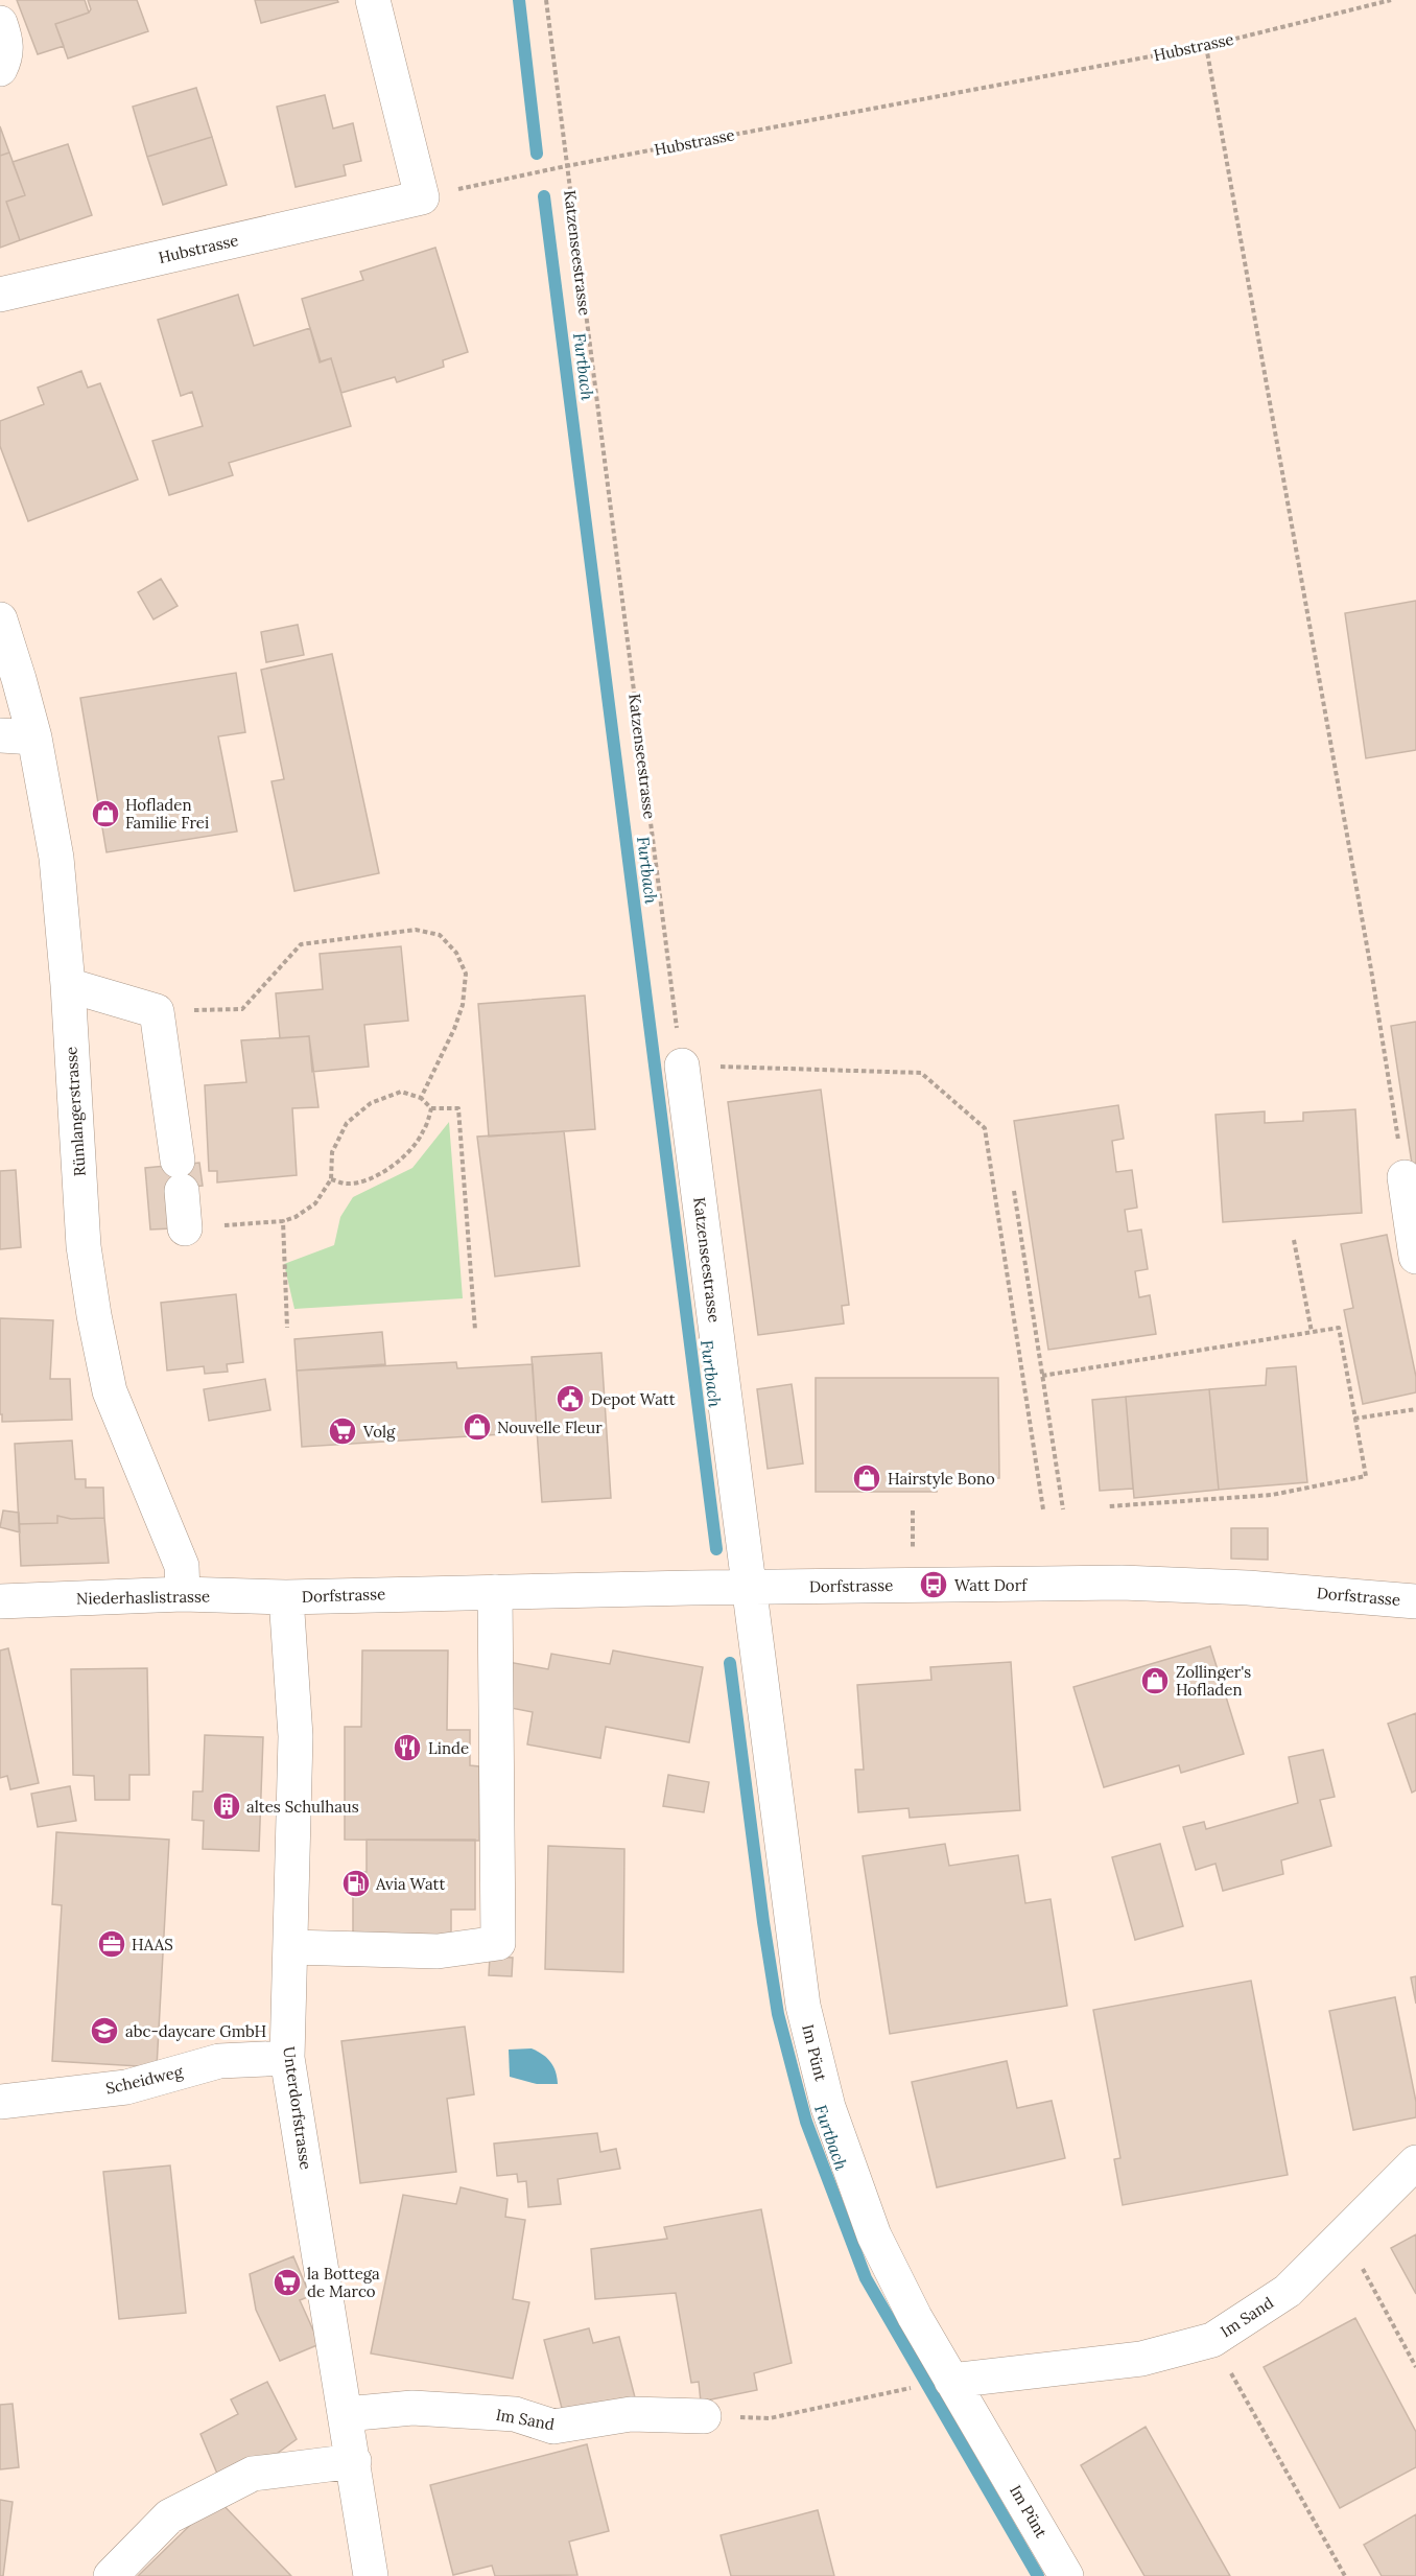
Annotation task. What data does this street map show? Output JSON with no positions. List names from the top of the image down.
{
  "streets": {
    "street": [
      "Hubstrasse",
      "Katzenseestrasse",
      "Rümlangerstrasse",
      "Dorfstrasse",
      "Niederhaslistrasse",
      "Im Pünt",
      "Scheidweg",
      "Unterdorfstrasse",
      "Im Sand"
    ]
  },
  "crossings": [
    ["Hubstrasse", "Katzenseestrasse"],
    ["Katzenseestrasse", "Dorfstrasse"],
    ["Katzenseestrasse", "Im Pünt"],
    ["Rümlangerstrasse", "Niederhaslistrasse"],
    ["Dorfstrasse", "Niederhaslistrasse"],
    ["Dorfstrasse", "Im Pünt"],
    ["Dorfstrasse", "Unterdorfstrasse"],
    ["Niederhaslistrasse", "Unterdorfstrasse"],
    ["Im Pünt", "Im Sand"],
    ["Scheidweg", "Unterdorfstrasse"],
    ["Unterdorfstrasse", "Im Sand"]
  ],
  "water": ["Furtbach"],
  "places": {
    "shop": [
      "Hofladen Familie Frei",
      "Nouvelle Fleur",
      "Hairstyle Bono",
      "Zollinger's Hofladen"
    ],
    "public building": ["Depot Watt"],
    "supermarket": ["Volg", "la Bottega de Marco"],
    "bus stop": ["Watt Dorf"],
    "restaurant": ["Linde"],
    "building": ["altes Schulhaus"],
    "fuel station": ["Avia Watt"],
    "office": ["HAAS"],
    "school or university": ["abc-daycare GmbH"]
  }
}
